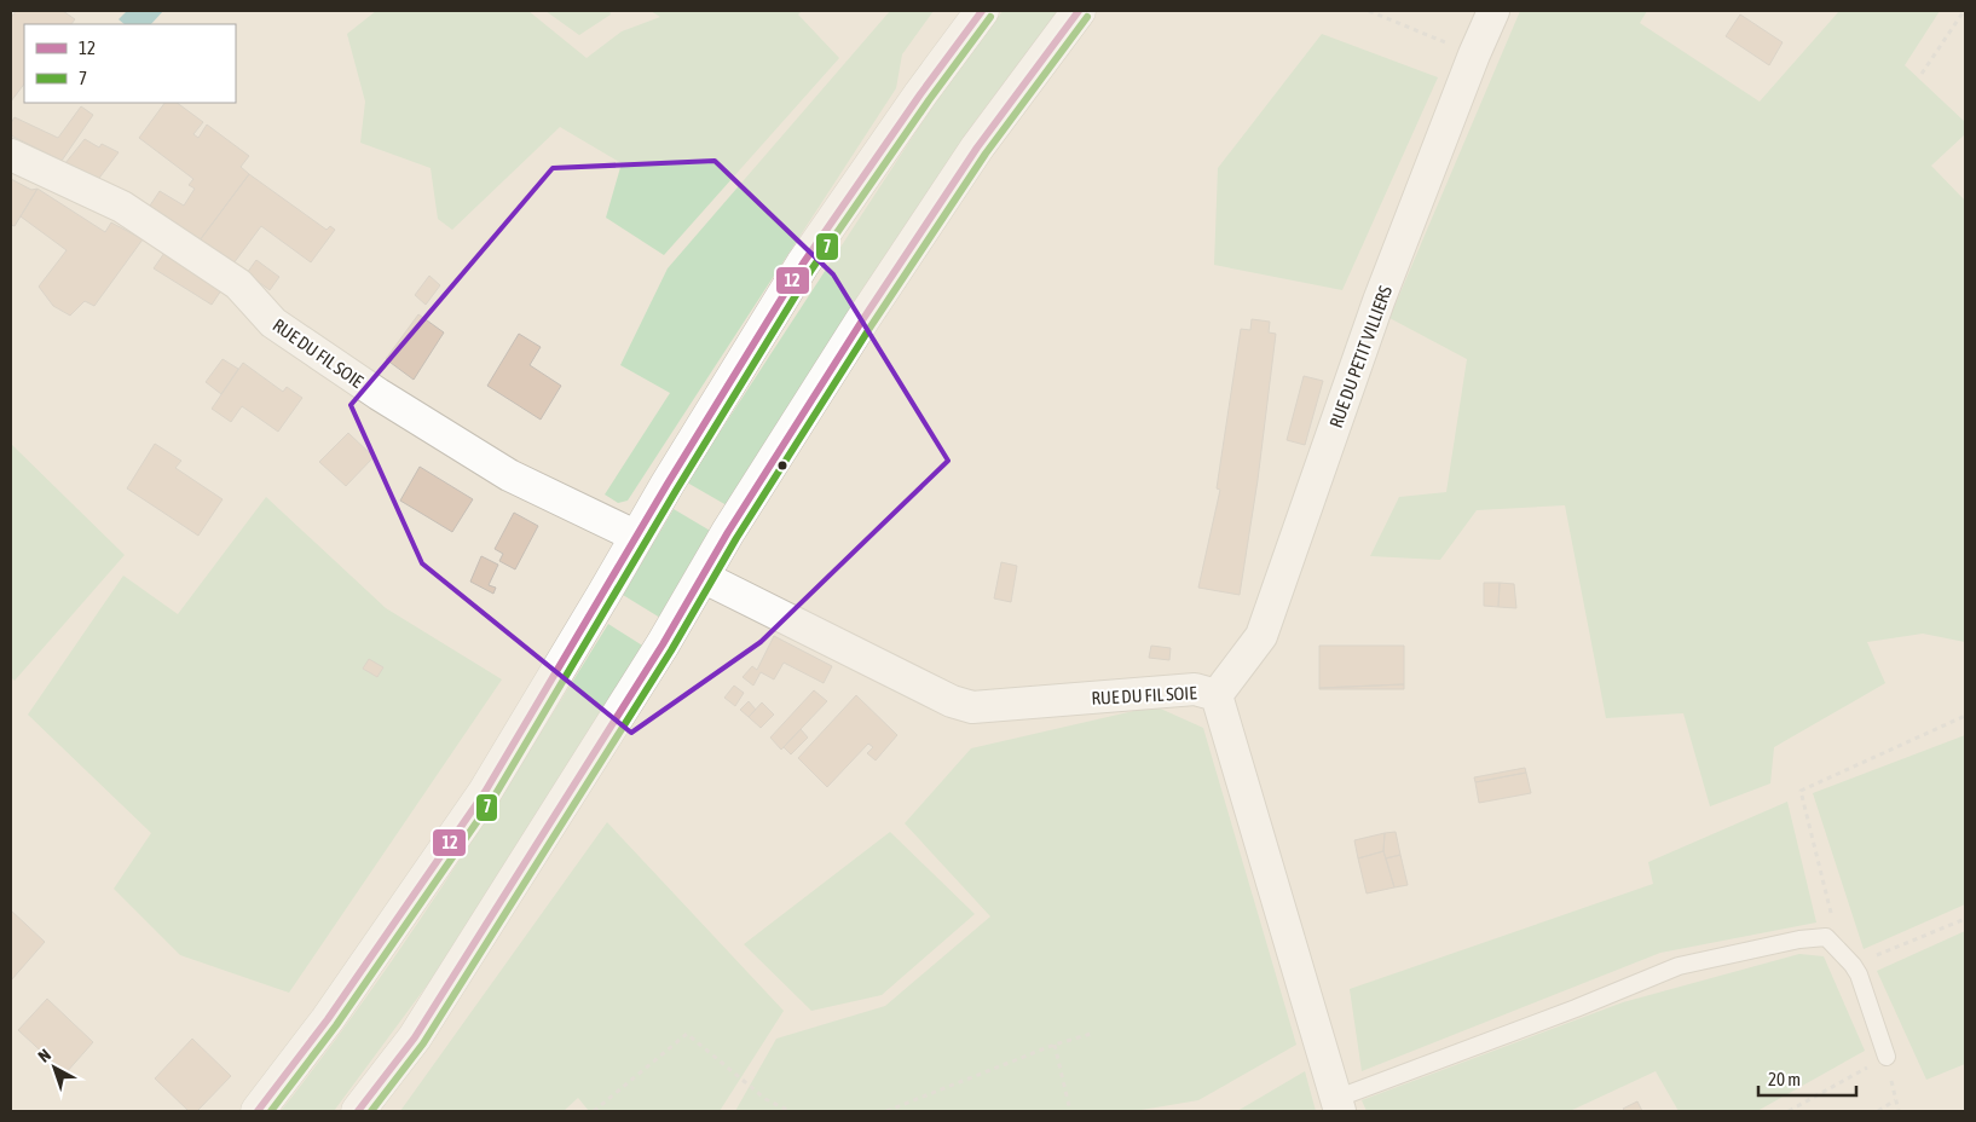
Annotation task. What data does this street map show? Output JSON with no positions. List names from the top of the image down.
{
  "streets": {
    "street": ["RUE DU FIL SOIE", "RUE DU PETIT VILLIERS"]
  },
  "crossings": [
    ["RUE DU FIL SOIE", "RUE DU PETIT VILLIERS"]
  ],
  "lines": ["transit line 12", "transit line 7"],
  "legend": ["12", "7"],
  "scale_bar": "20 m",
  "north": "top left"
}
